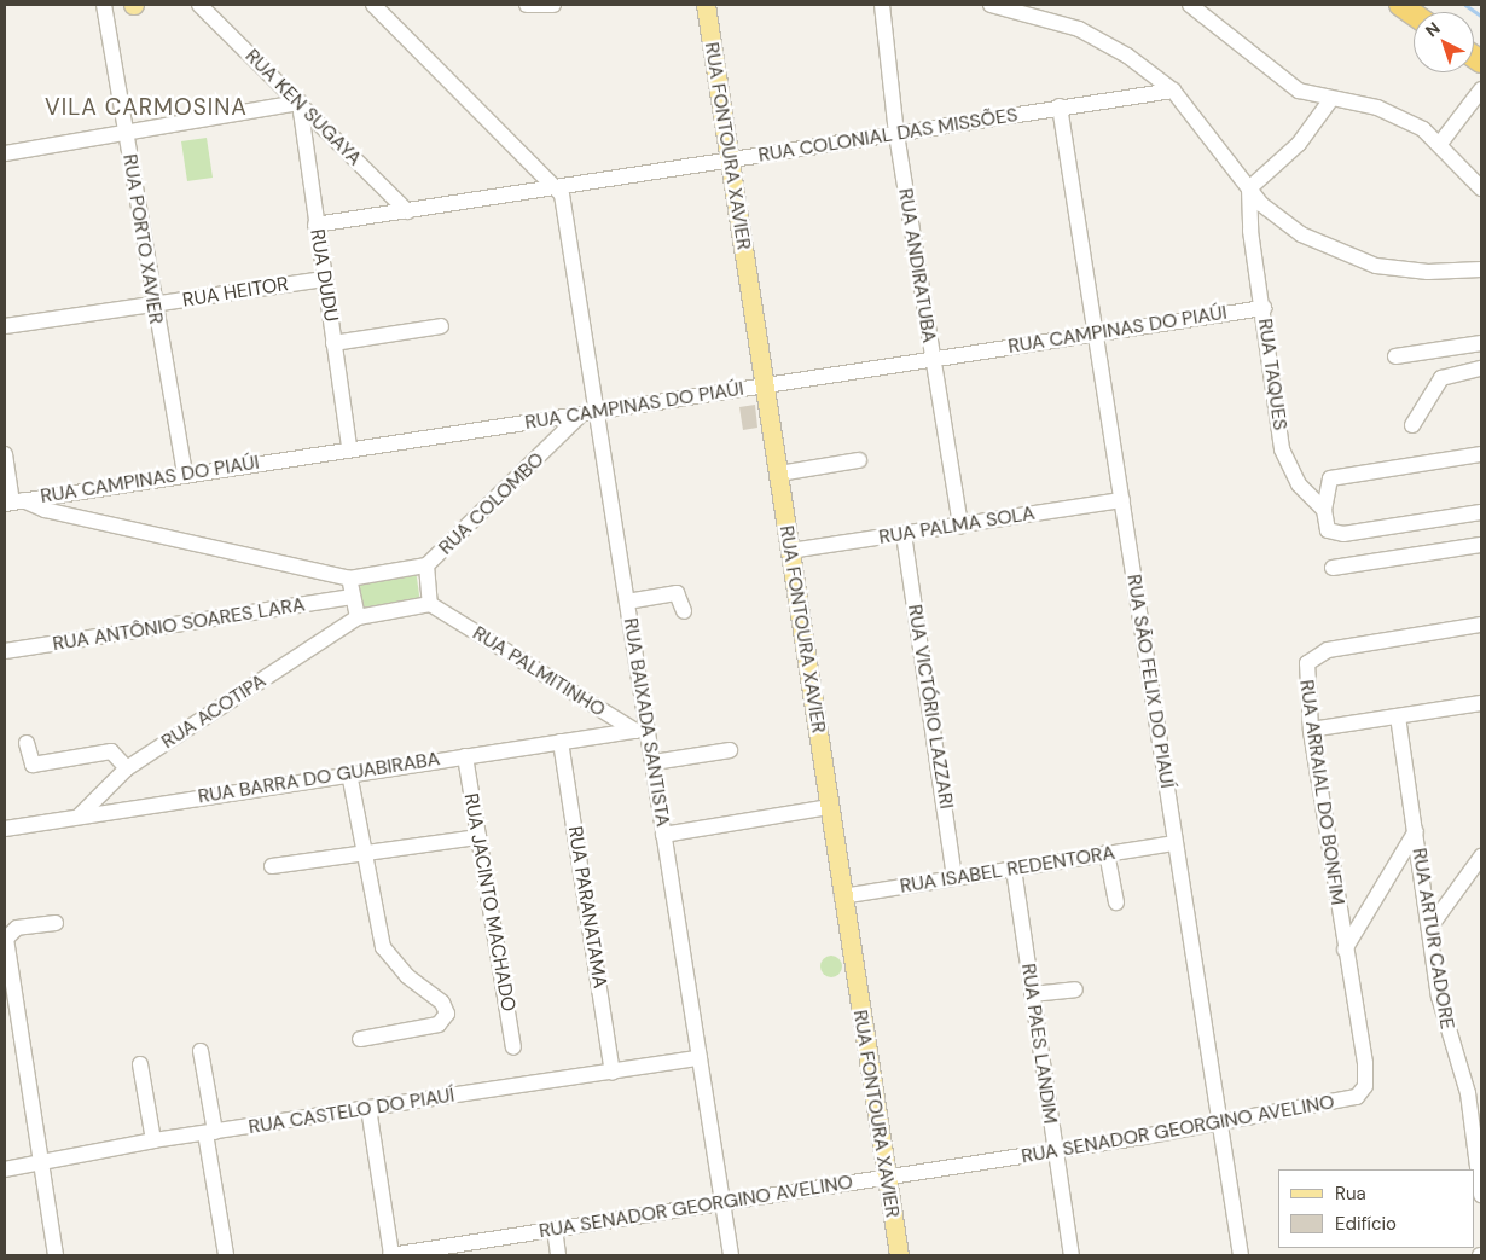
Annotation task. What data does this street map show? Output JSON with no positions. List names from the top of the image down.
{
  "streets": {
    "main road": ["RUA FONTOURA XAVIER"],
    "street": [
      "RUA KEN SUGAYA",
      "RUA COLONIAL DAS MISSÕES",
      "RUA PORTO XAVIER",
      "RUA ANDIRATUBA",
      "RUA DUDU",
      "RUA HEITOR",
      "RUA CAMPINAS DO PIAÚI",
      "RUA TAQUES",
      "RUA COLOMBO",
      "RUA PALMA SOLA",
      "RUA ANTÔNIO SOARES LARA",
      "RUA PALMITINHO",
      "RUA SÃO FELIX DO PIAUÍ",
      "RUA VICTÓRIO LAZZARI",
      "RUA ACOTIPA",
      "RUA BAIXADA SANTISTA",
      "RUA BARRA DO GUABIRABA",
      "RUA ARRAIAL DO BONFIM",
      "RUA ISABEL REDENTORA",
      "RUA JACINTO MACHADO",
      "RUA PARANATAMA",
      "RUA ARTUR CADORE",
      "RUA PAES LANDIM",
      "RUA CASTELO DO PIAUÍ",
      "RUA SENADOR GEORGINO AVELINO"
    ]
  },
  "crossings": [
    ["RUA KEN SUGAYA", "RUA COLONIAL DAS MISSÕES"],
    ["RUA KEN SUGAYA", "RUA DUDU"],
    ["RUA COLONIAL DAS MISSÕES", "RUA FONTOURA XAVIER"],
    ["RUA COLONIAL DAS MISSÕES", "RUA ANDIRATUBA"],
    ["RUA COLONIAL DAS MISSÕES", "RUA DUDU"],
    ["RUA COLONIAL DAS MISSÕES", "RUA SÃO FELIX DO PIAUÍ"],
    ["RUA COLONIAL DAS MISSÕES", "RUA BAIXADA SANTISTA"],
    ["RUA FONTOURA XAVIER", "RUA CAMPINAS DO PIAÚI"],
    ["RUA FONTOURA XAVIER", "RUA PALMA SOLA"],
    ["RUA FONTOURA XAVIER", "RUA ISABEL REDENTORA"],
    ["RUA FONTOURA XAVIER", "RUA SENADOR GEORGINO AVELINO"],
    ["RUA PORTO XAVIER", "RUA HEITOR"],
    ["RUA PORTO XAVIER", "RUA CAMPINAS DO PIAÚI"],
    ["RUA ANDIRATUBA", "RUA CAMPINAS DO PIAÚI"],
    ["RUA ANDIRATUBA", "RUA PALMA SOLA"],
    ["RUA DUDU", "RUA HEITOR"],
    ["RUA DUDU", "RUA CAMPINAS DO PIAÚI"],
    ["RUA CAMPINAS DO PIAÚI", "RUA TAQUES"],
    ["RUA CAMPINAS DO PIAÚI", "RUA COLOMBO"],
    ["RUA CAMPINAS DO PIAÚI", "RUA SÃO FELIX DO PIAUÍ"],
    ["RUA CAMPINAS DO PIAÚI", "RUA BAIXADA SANTISTA"],
    ["RUA PALMA SOLA", "RUA SÃO FELIX DO PIAUÍ"],
    ["RUA PALMA SOLA", "RUA VICTÓRIO LAZZARI"],
    ["RUA PALMITINHO", "RUA BAIXADA SANTISTA"],
    ["RUA PALMITINHO", "RUA BARRA DO GUABIRABA"],
    ["RUA SÃO FELIX DO PIAUÍ", "RUA ISABEL REDENTORA"],
    ["RUA SÃO FELIX DO PIAUÍ", "RUA SENADOR GEORGINO AVELINO"],
    ["RUA VICTÓRIO LAZZARI", "RUA ISABEL REDENTORA"],
    ["RUA ACOTIPA", "RUA BARRA DO GUABIRABA"],
    ["RUA BAIXADA SANTISTA", "RUA BARRA DO GUABIRABA"],
    ["RUA BAIXADA SANTISTA", "RUA CASTELO DO PIAUÍ"],
    ["RUA BAIXADA SANTISTA", "RUA SENADOR GEORGINO AVELINO"],
    ["RUA BARRA DO GUABIRABA", "RUA JACINTO MACHADO"],
    ["RUA BARRA DO GUABIRABA", "RUA PARANATAMA"],
    ["RUA ARRAIAL DO BONFIM", "RUA SENADOR GEORGINO AVELINO"],
    ["RUA ISABEL REDENTORA", "RUA PAES LANDIM"],
    ["RUA PARANATAMA", "RUA CASTELO DO PIAUÍ"],
    ["RUA PAES LANDIM", "RUA SENADOR GEORGINO AVELINO"]
  ],
  "districts": ["VILA CARMOSINA"],
  "legend": ["Rua", "Edifício"],
  "north": "top left"
}
